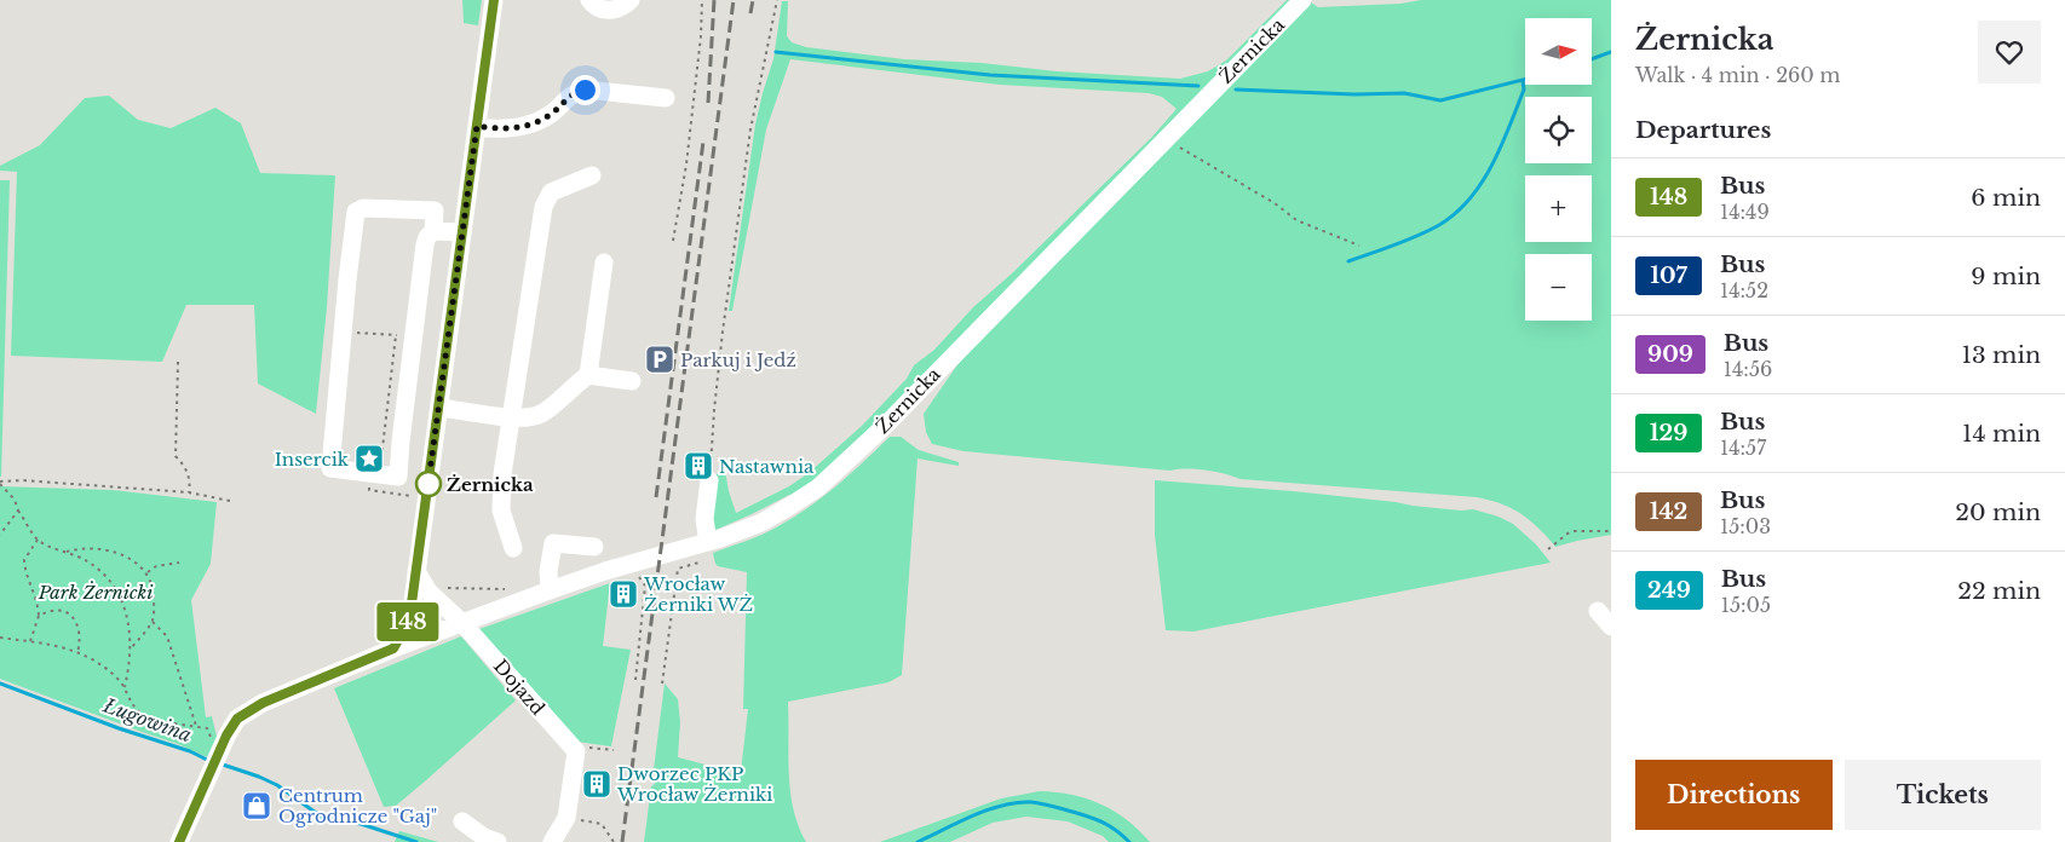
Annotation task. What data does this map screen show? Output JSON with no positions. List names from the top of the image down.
{
  "streets": {
    "street": ["Żernicka", "Dojazd"]
  },
  "crossings": [
    ["Żernicka", "Dojazd"]
  ],
  "water": ["Ługowina"],
  "parks": ["Park Żernicki"],
  "places": {
    "parking": ["Parkuj i Jedź"],
    "place": ["Insercik"],
    "building": ["Nastawnia", "Wrocław Żerniki WŻ", "Dworzec PKP Wrocław Żerniki"],
    "other": ["Żernicka"],
    "shop": ["Centrum Ogrodnicze \"Gaj\""]
  },
  "lines": ["bus line 148"],
  "north": "right",
  "page": {
    "on_map": "148",
    "heading": [
      ["Żernicka", "Walk · 4 min · 260 m"],
      "Departures"
    ],
    "map_buttons": ["+", "−"],
    "list": [
      {
        "mark": "148",
        "name": "Bus",
        "note": "14:49",
        "value": "6 min"
      },
      {
        "mark": "107",
        "name": "Bus",
        "note": "14:52",
        "value": "9 min"
      },
      {
        "mark": "909",
        "name": "Bus",
        "note": "14:56",
        "value": "13 min"
      },
      {
        "mark": "129",
        "name": "Bus",
        "note": "14:57",
        "value": "14 min"
      },
      {
        "mark": "142",
        "name": "Bus",
        "note": "15:03",
        "value": "20 min"
      },
      {
        "mark": "249",
        "name": "Bus",
        "note": "15:05",
        "value": "22 min"
      }
    ],
    "buttons": ["Directions", "Tickets"]
  }
}
